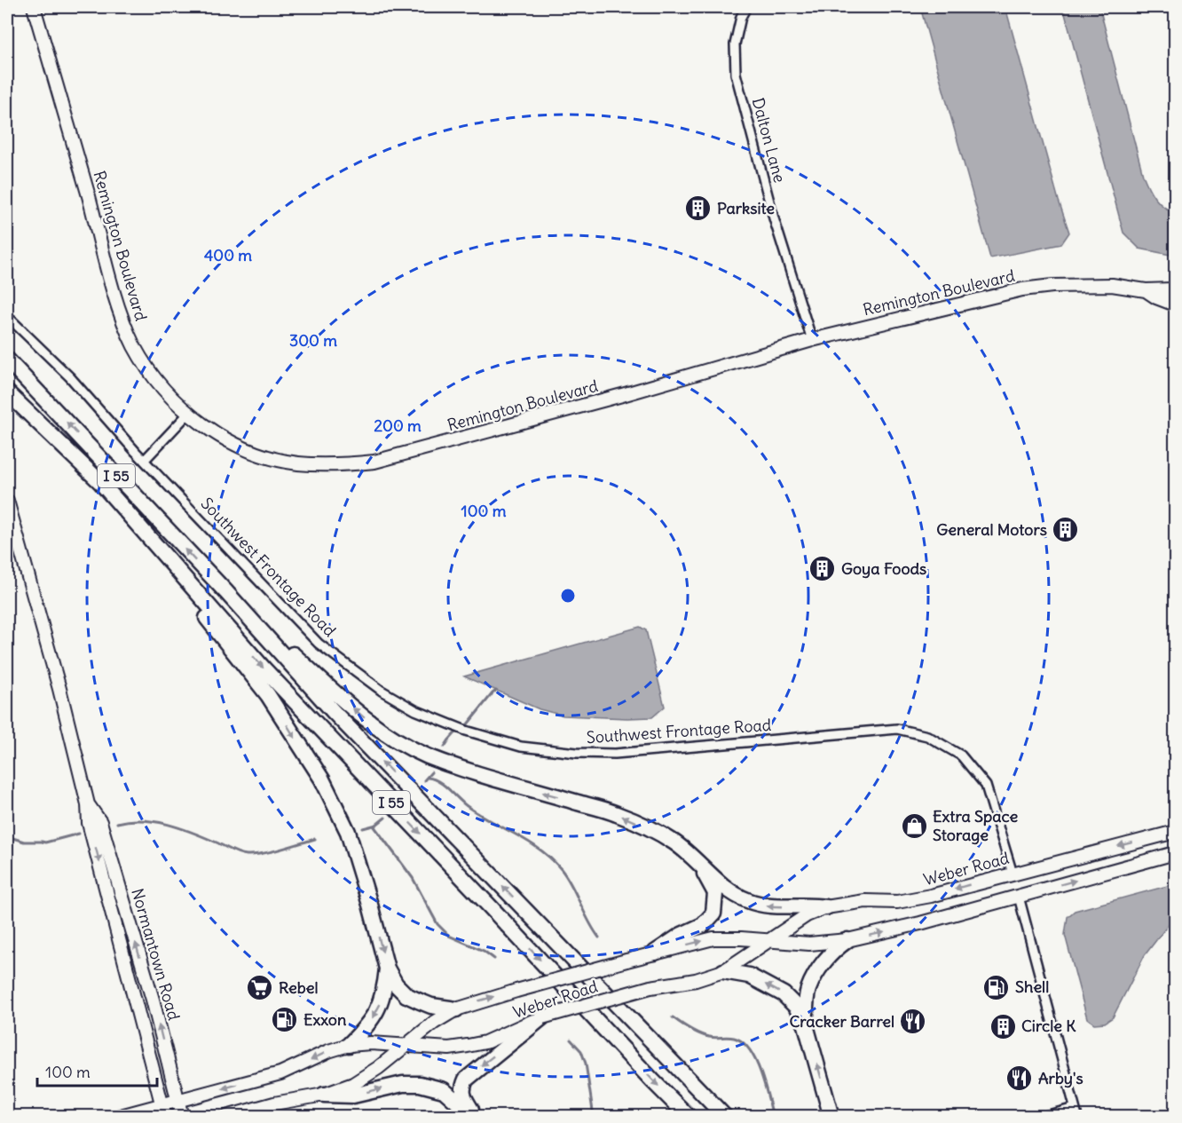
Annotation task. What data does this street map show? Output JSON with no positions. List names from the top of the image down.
{
  "streets": {
    "highway": ["I 55"],
    "street": [
      "Dalton Lane",
      "Remington Boulevard",
      "Southwest Frontage Road",
      "Weber Road",
      "Normantown Road"
    ]
  },
  "crossings": [
    ["Dalton Lane", "Remington Boulevard"],
    ["Southwest Frontage Road", "Weber Road"],
    ["Weber Road", "Normantown Road"]
  ],
  "places": {
    "building": [
      "Parksite",
      "General Motors",
      "Goya Foods",
      "Circle K"
    ],
    "shop": ["Extra Space Storage"],
    "fuel station": ["Shell", "Exxon"],
    "supermarket": ["Rebel"],
    "restaurant": ["Cracker Barrel", "Arby's"]
  },
  "scale_bar": "100 m",
  "rings": [
    "400 m",
    "300 m",
    "200 m",
    "100 m"
  ]
}
